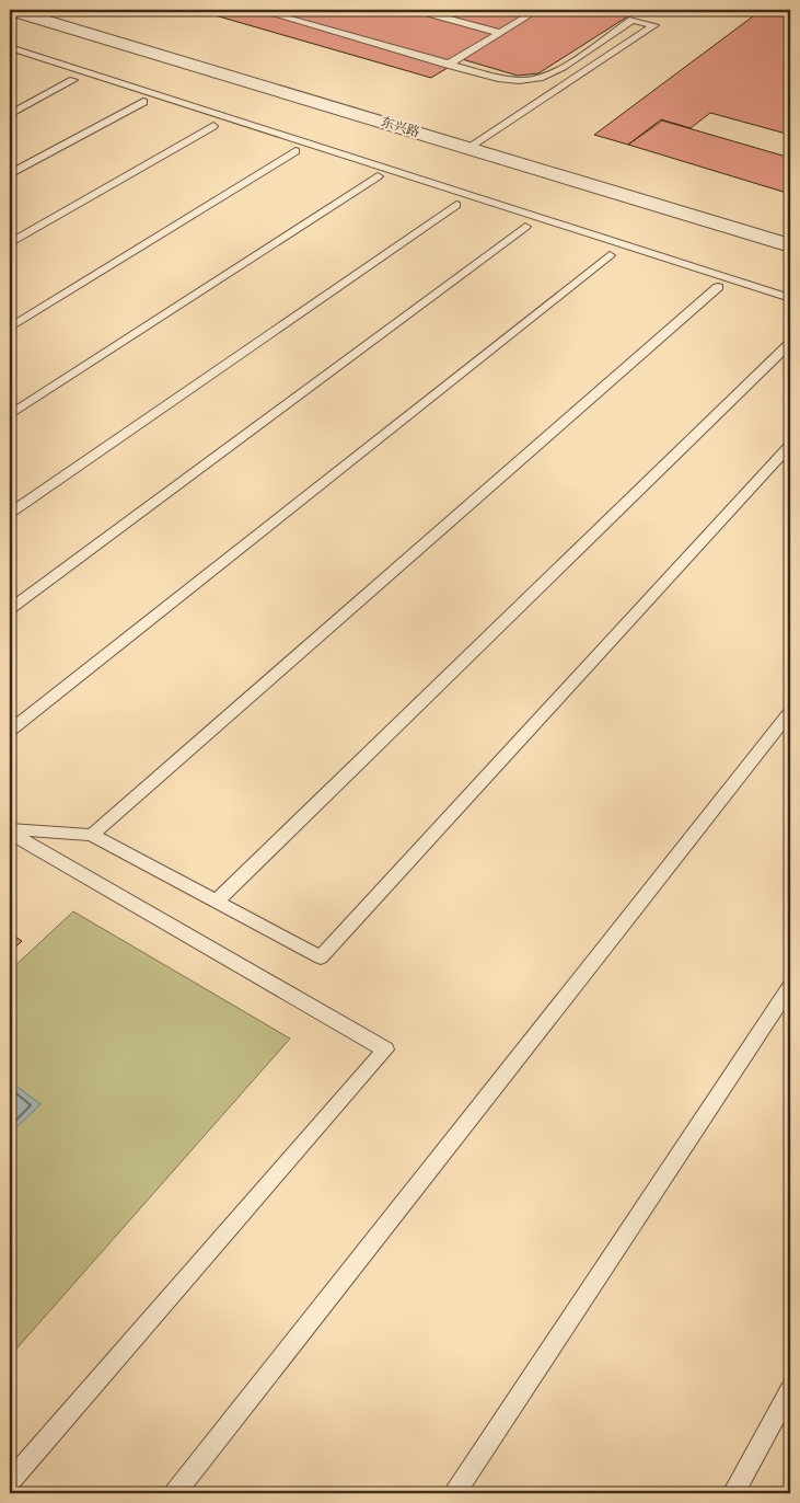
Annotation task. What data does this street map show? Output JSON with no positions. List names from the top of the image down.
{
  "streets": {
    "street": ["东兴路"]
  }
}
